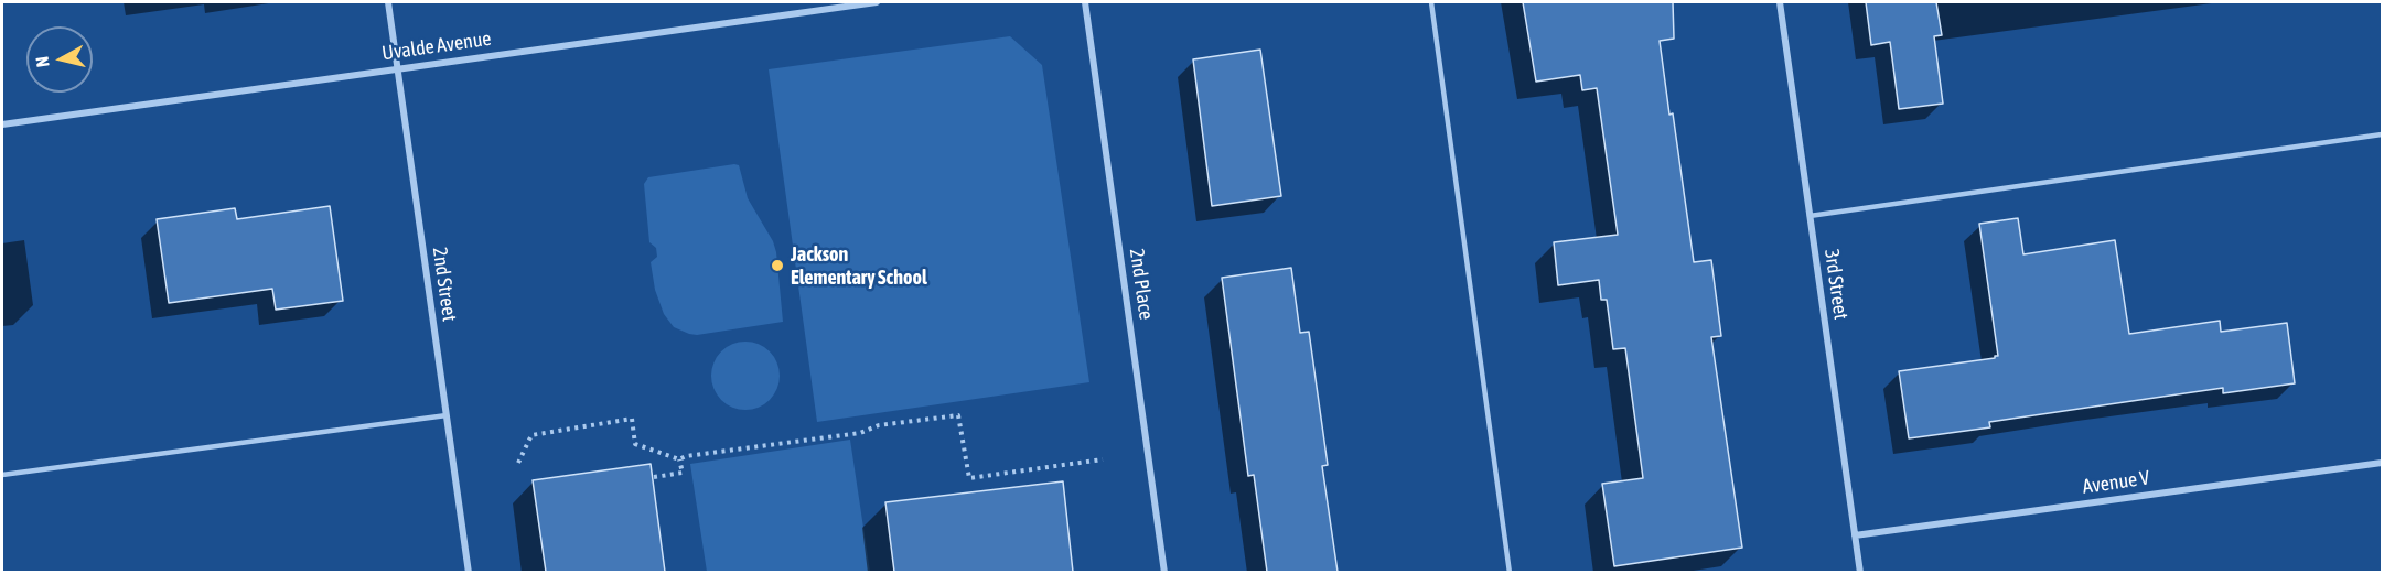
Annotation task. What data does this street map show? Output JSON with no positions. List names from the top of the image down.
{
  "streets": {
    "street": [
      "Uvalde Avenue",
      "2nd Street",
      "2nd Place",
      "3rd Street",
      "Avenue V"
    ]
  },
  "crossings": [
    ["Uvalde Avenue", "2nd Street"],
    ["3rd Street", "Avenue V"]
  ],
  "places": ["Jackson Elementary School"],
  "north": "left"
}
